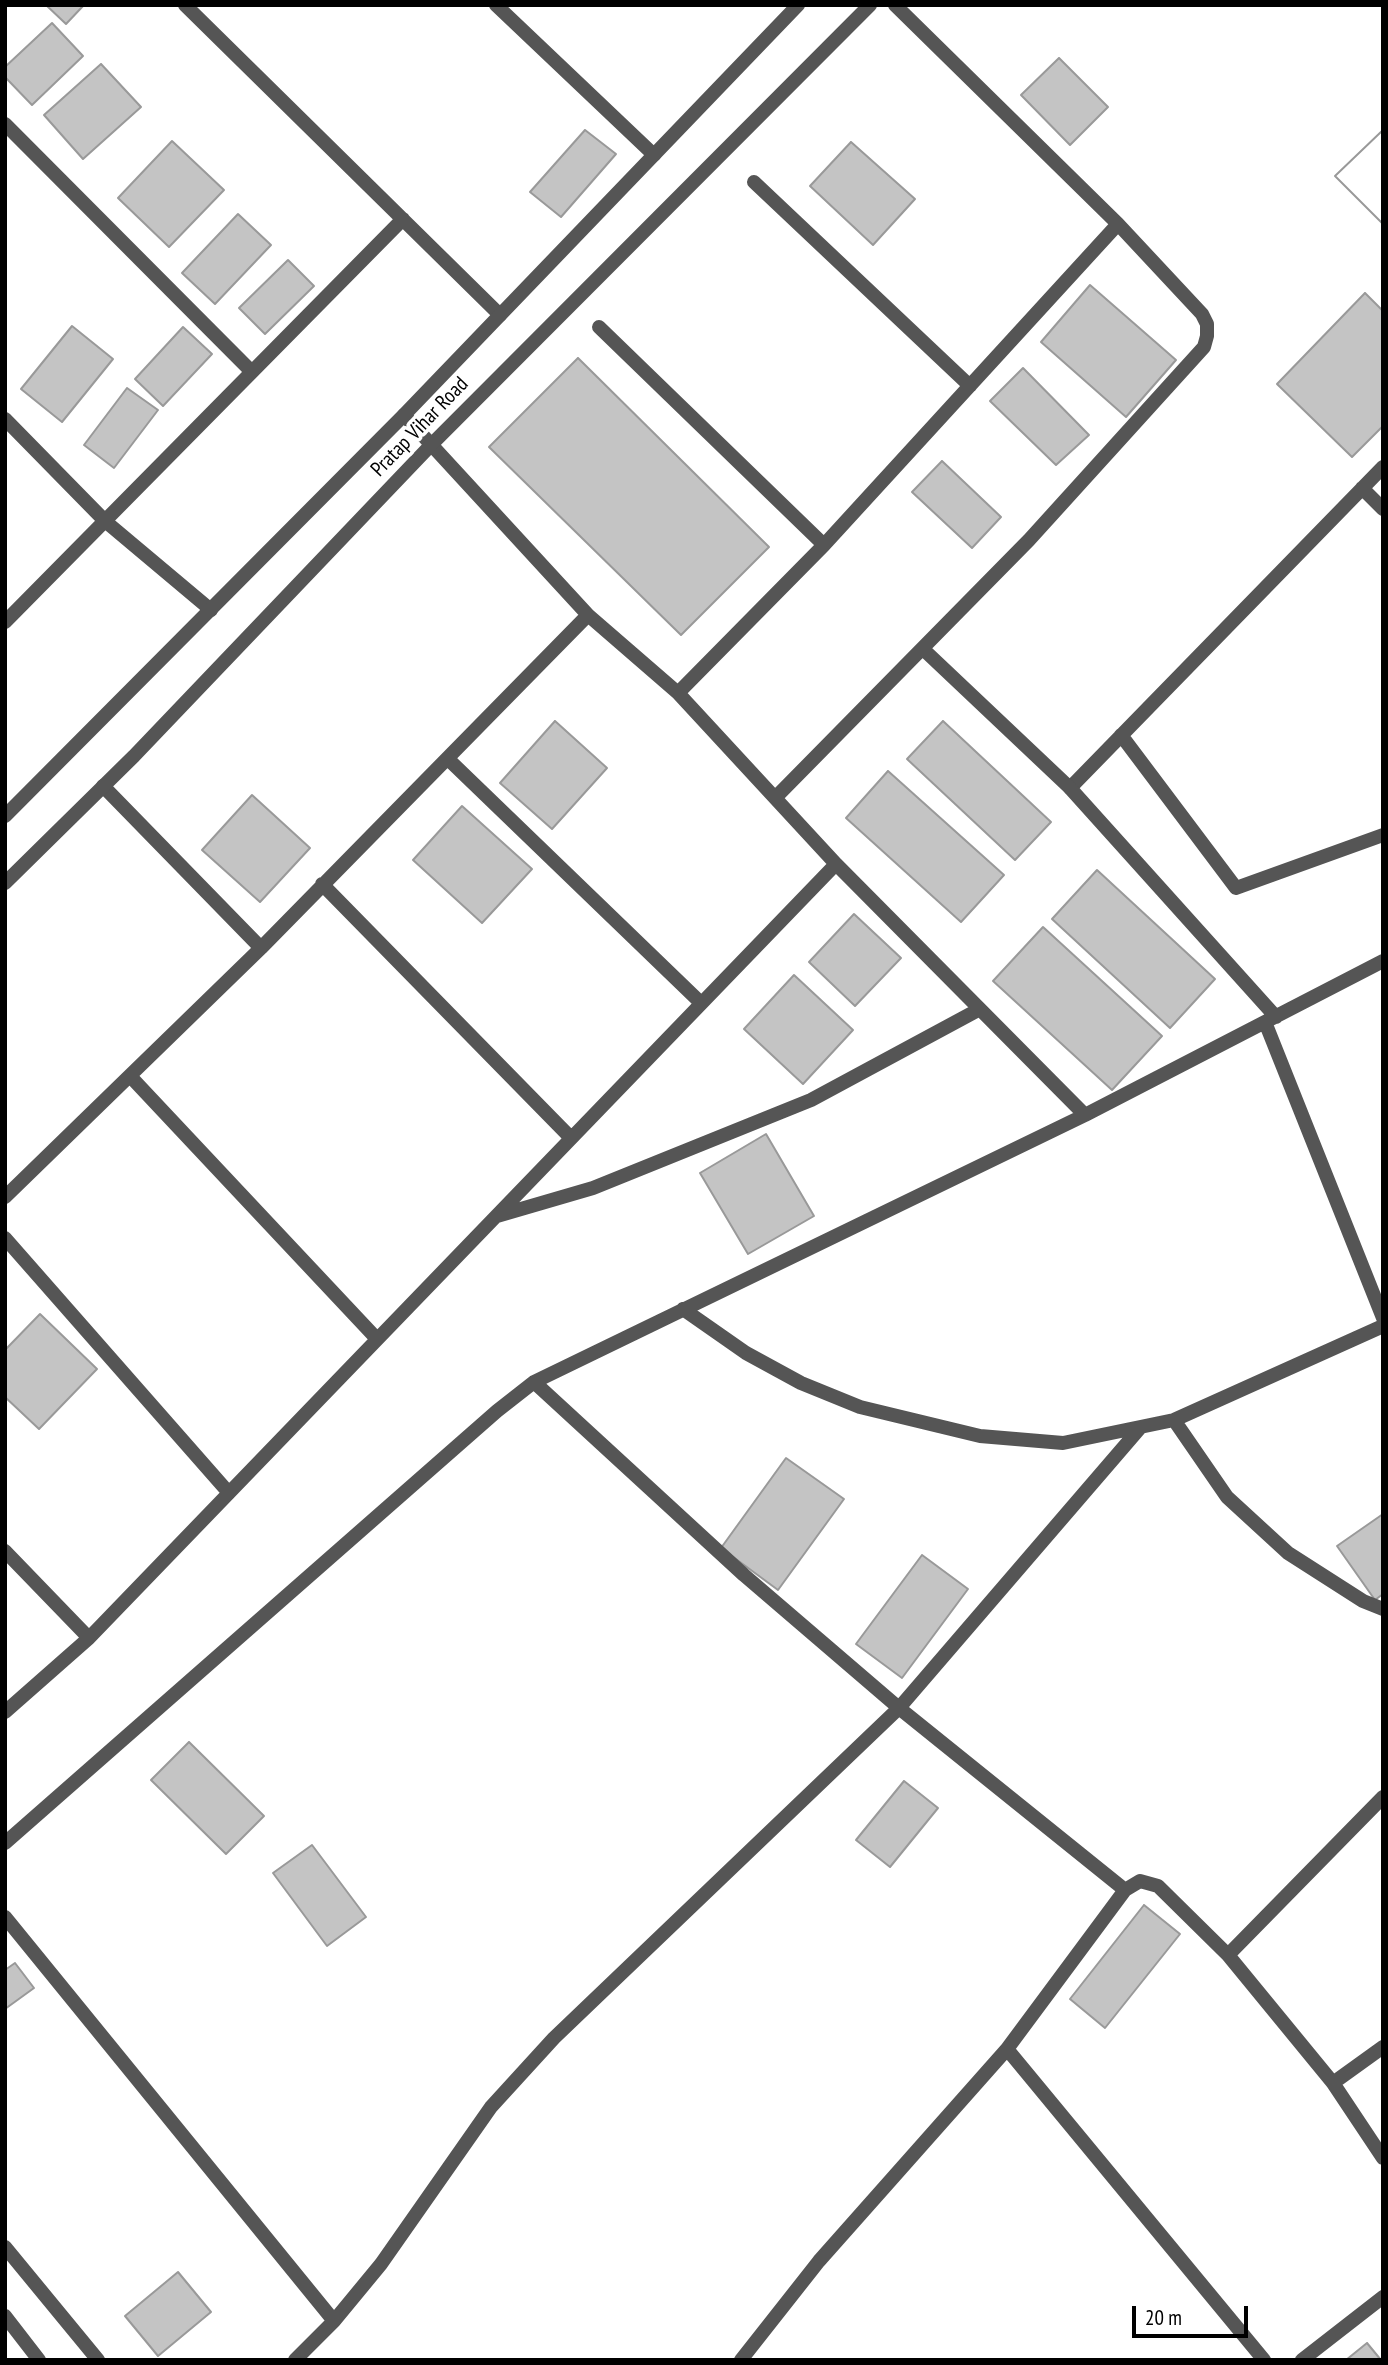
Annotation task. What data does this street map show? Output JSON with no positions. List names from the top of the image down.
{
  "streets": {
    "street": ["Pratap Vihar Road"]
  },
  "scale_bar": "20 m"
}
